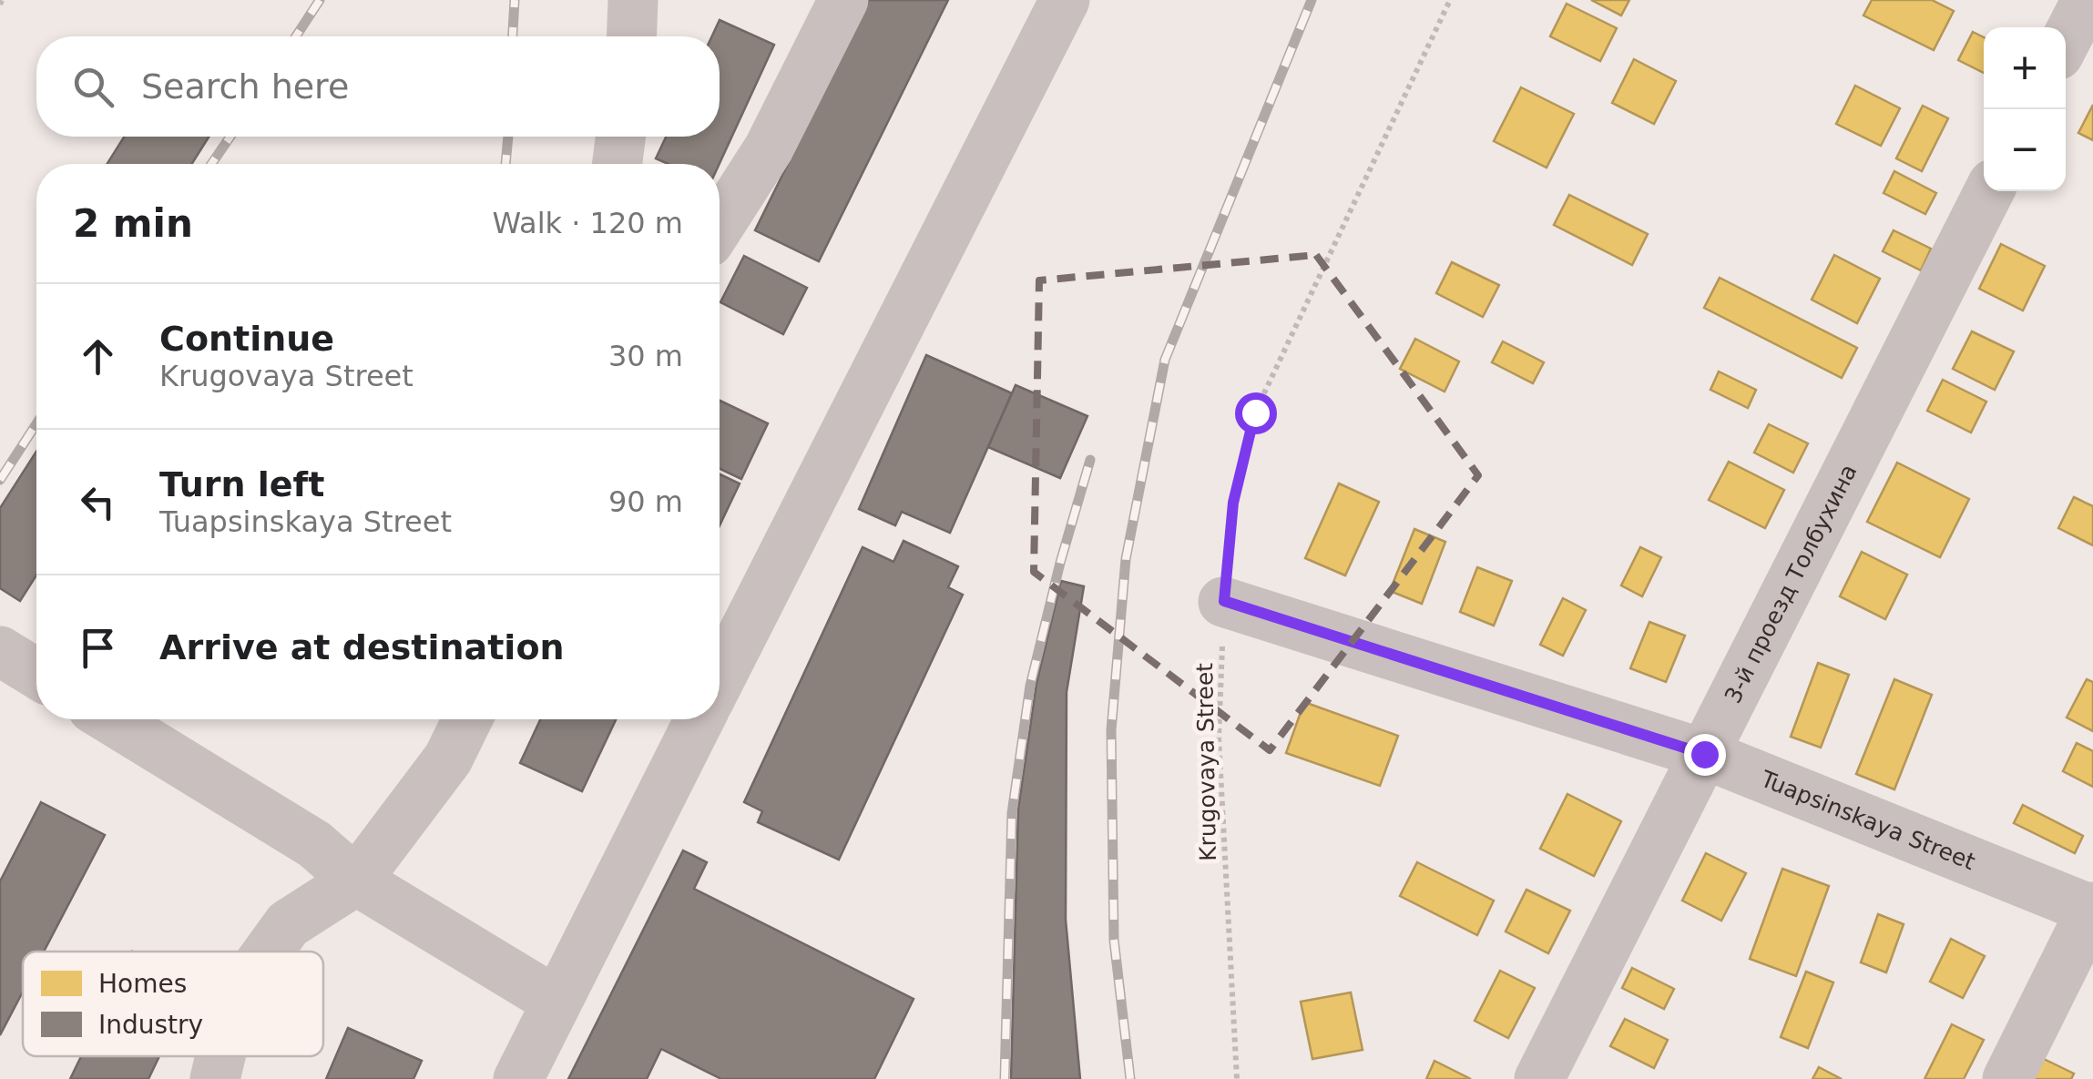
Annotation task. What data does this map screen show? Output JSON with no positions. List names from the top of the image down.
{
  "streets": {
    "street": ["3-й проезд Толбухина", "Tuapsinskaya Street"],
    "path": ["Krugovaya Street"]
  },
  "crossings": [
    ["3-й проезд Толбухина", "Tuapsinskaya Street"],
    ["Krugovaya Street", "Tuapsinskaya Street"]
  ],
  "legend": ["Homes", "Industry"],
  "page": {
    "map_buttons": ["+", "−"],
    "search": "Search here",
    "heading": ["2 min", "Walk · 120 m"],
    "list": [
      ["Continue", "Krugovaya Street", "30 m"],
      ["Turn left", "Tuapsinskaya Street", "90 m"],
      "Arrive at destination"
    ]
  }
}
